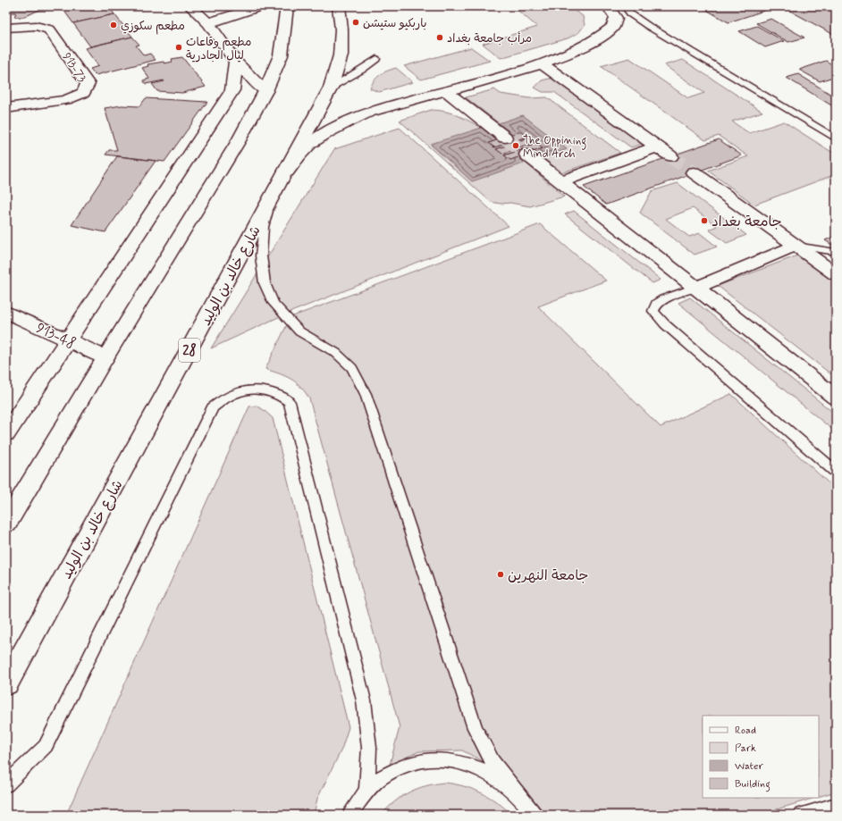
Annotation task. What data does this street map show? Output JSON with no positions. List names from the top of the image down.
{
  "streets": {
    "street": [
      "913-73",
      "شارع خالد بن الوليد",
      "913-48",
      "28"
    ]
  },
  "places": [
    "باربكيو ستيشن",
    "مطعم سكوزي",
    "مرأب جامعة بغداد",
    "مطعم وقاعات ليال الجادرية",
    "The Oppining Mind Arch",
    "جامعة بغداد",
    "جامعة النهرين"
  ],
  "legend": [
    "Road",
    "Park",
    "Water",
    "Building"
  ]
}
